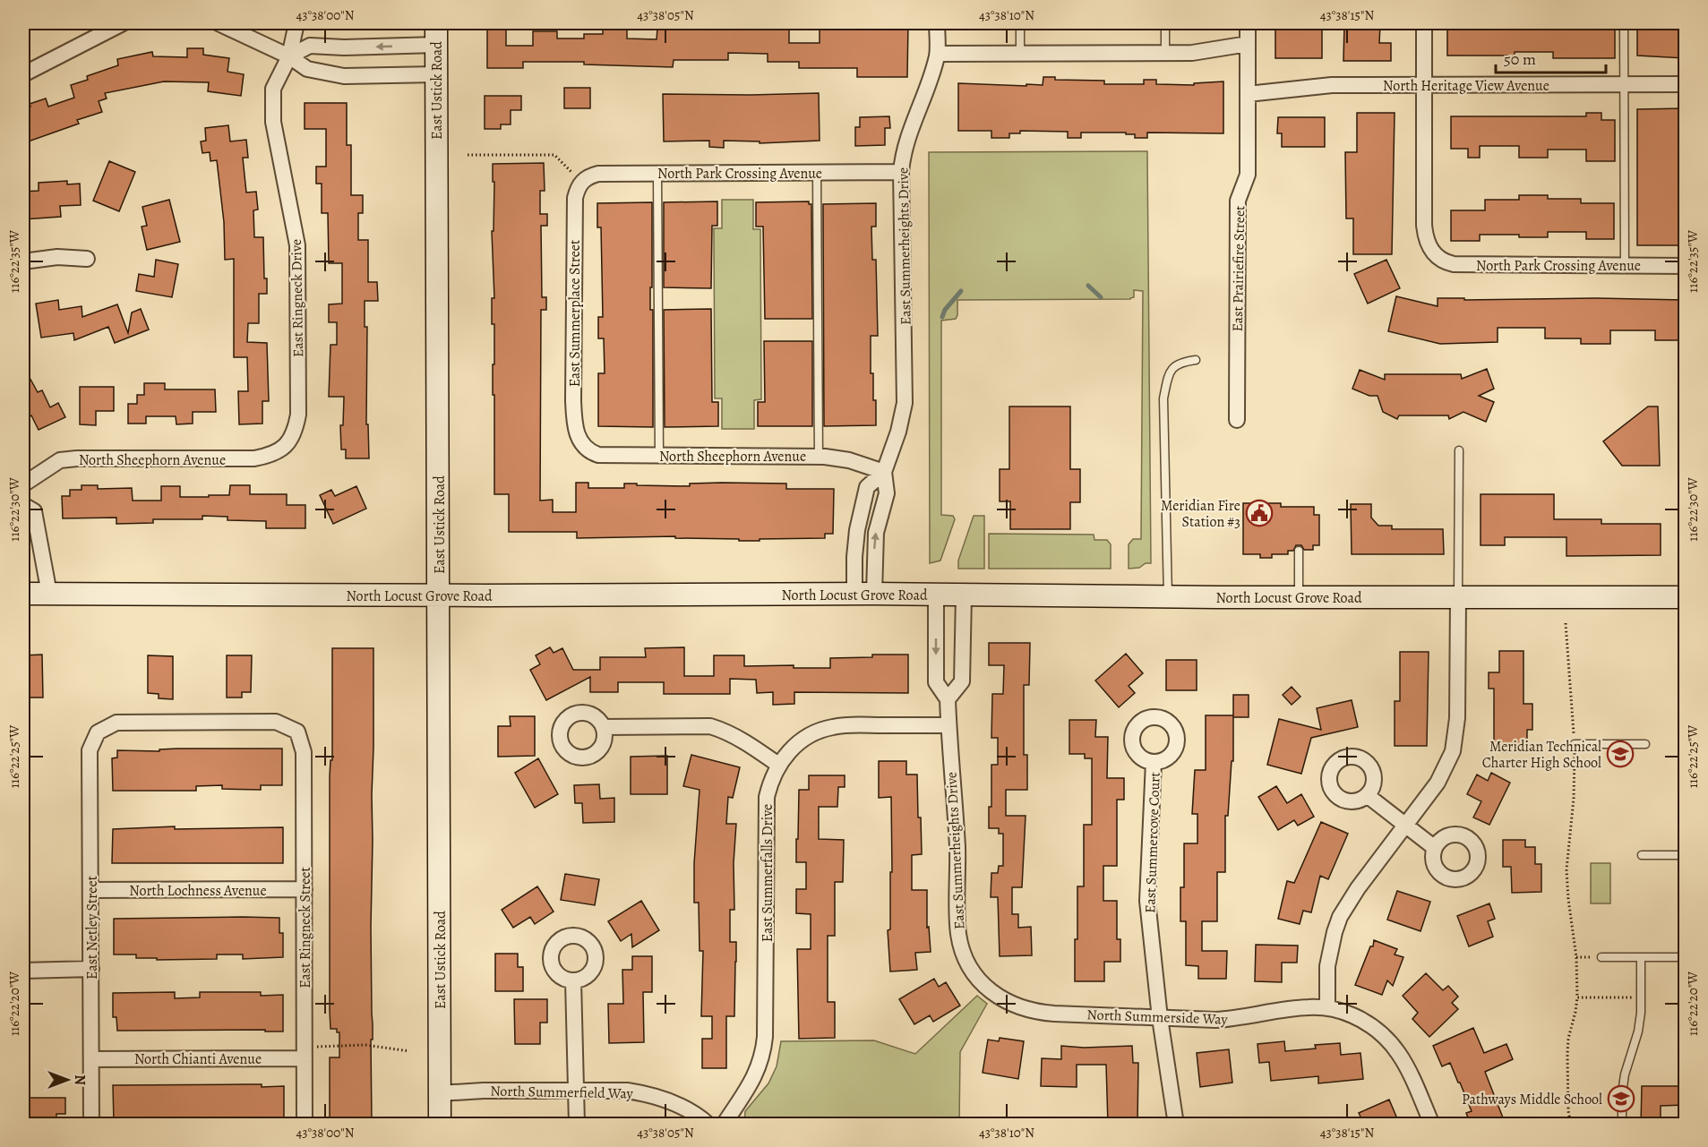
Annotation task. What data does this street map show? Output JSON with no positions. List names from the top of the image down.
{
  "streets": {
    "main road": ["East Ustick Road", "North Locust Grove Road"],
    "street": [
      "North Heritage View Avenue",
      "North Park Crossing Avenue",
      "East Summerheights Drive",
      "East Prairiefire Street",
      "East Ringneck Drive",
      "East Summerplace Street",
      "North Sheephorn Avenue",
      "East Summercove Court",
      "East Summerfalls Drive",
      "North Lochness Avenue",
      "East Netley Street",
      "East Ringneck Street",
      "North Summerside Way",
      "North Chianti Avenue",
      "North Summerfield Way"
    ]
  },
  "crossings": [
    ["North Heritage View Avenue", "North Park Crossing Avenue"],
    ["North Heritage View Avenue", "East Prairiefire Street"],
    ["East Ustick Road", "North Locust Grove Road"],
    ["East Ustick Road", "North Summerfield Way"],
    ["North Park Crossing Avenue", "East Summerheights Drive"],
    ["North Park Crossing Avenue", "East Summerplace Street"],
    ["East Summerheights Drive", "North Sheephorn Avenue"],
    ["East Summerheights Drive", "North Locust Grove Road"],
    ["East Summerheights Drive", "East Summerfalls Drive"],
    ["East Summerheights Drive", "North Summerside Way"],
    ["East Ringneck Drive", "North Sheephorn Avenue"],
    ["East Summerplace Street", "North Sheephorn Avenue"],
    ["East Summercove Court", "North Summerside Way"],
    ["North Lochness Avenue", "East Netley Street"],
    ["North Lochness Avenue", "East Ringneck Street"],
    ["East Netley Street", "East Ringneck Street"],
    ["East Netley Street", "North Chianti Avenue"],
    ["East Ringneck Street", "North Chianti Avenue"]
  ],
  "places": {
    "public building": ["Meridian Fire Station #3"],
    "school or university": ["Meridian Technical Charter High School", "Pathways Middle School"]
  },
  "scale_bar": "50 m",
  "north": "right",
  "coordinates": [
    "43°38'00\"N",
    "43°38'05\"N",
    "43°38'10\"N",
    "43°38'15\"N",
    "116°22'35\"W",
    "116°22'30\"W",
    "116°22'25\"W",
    "116°22'20\"W"
  ]
}
